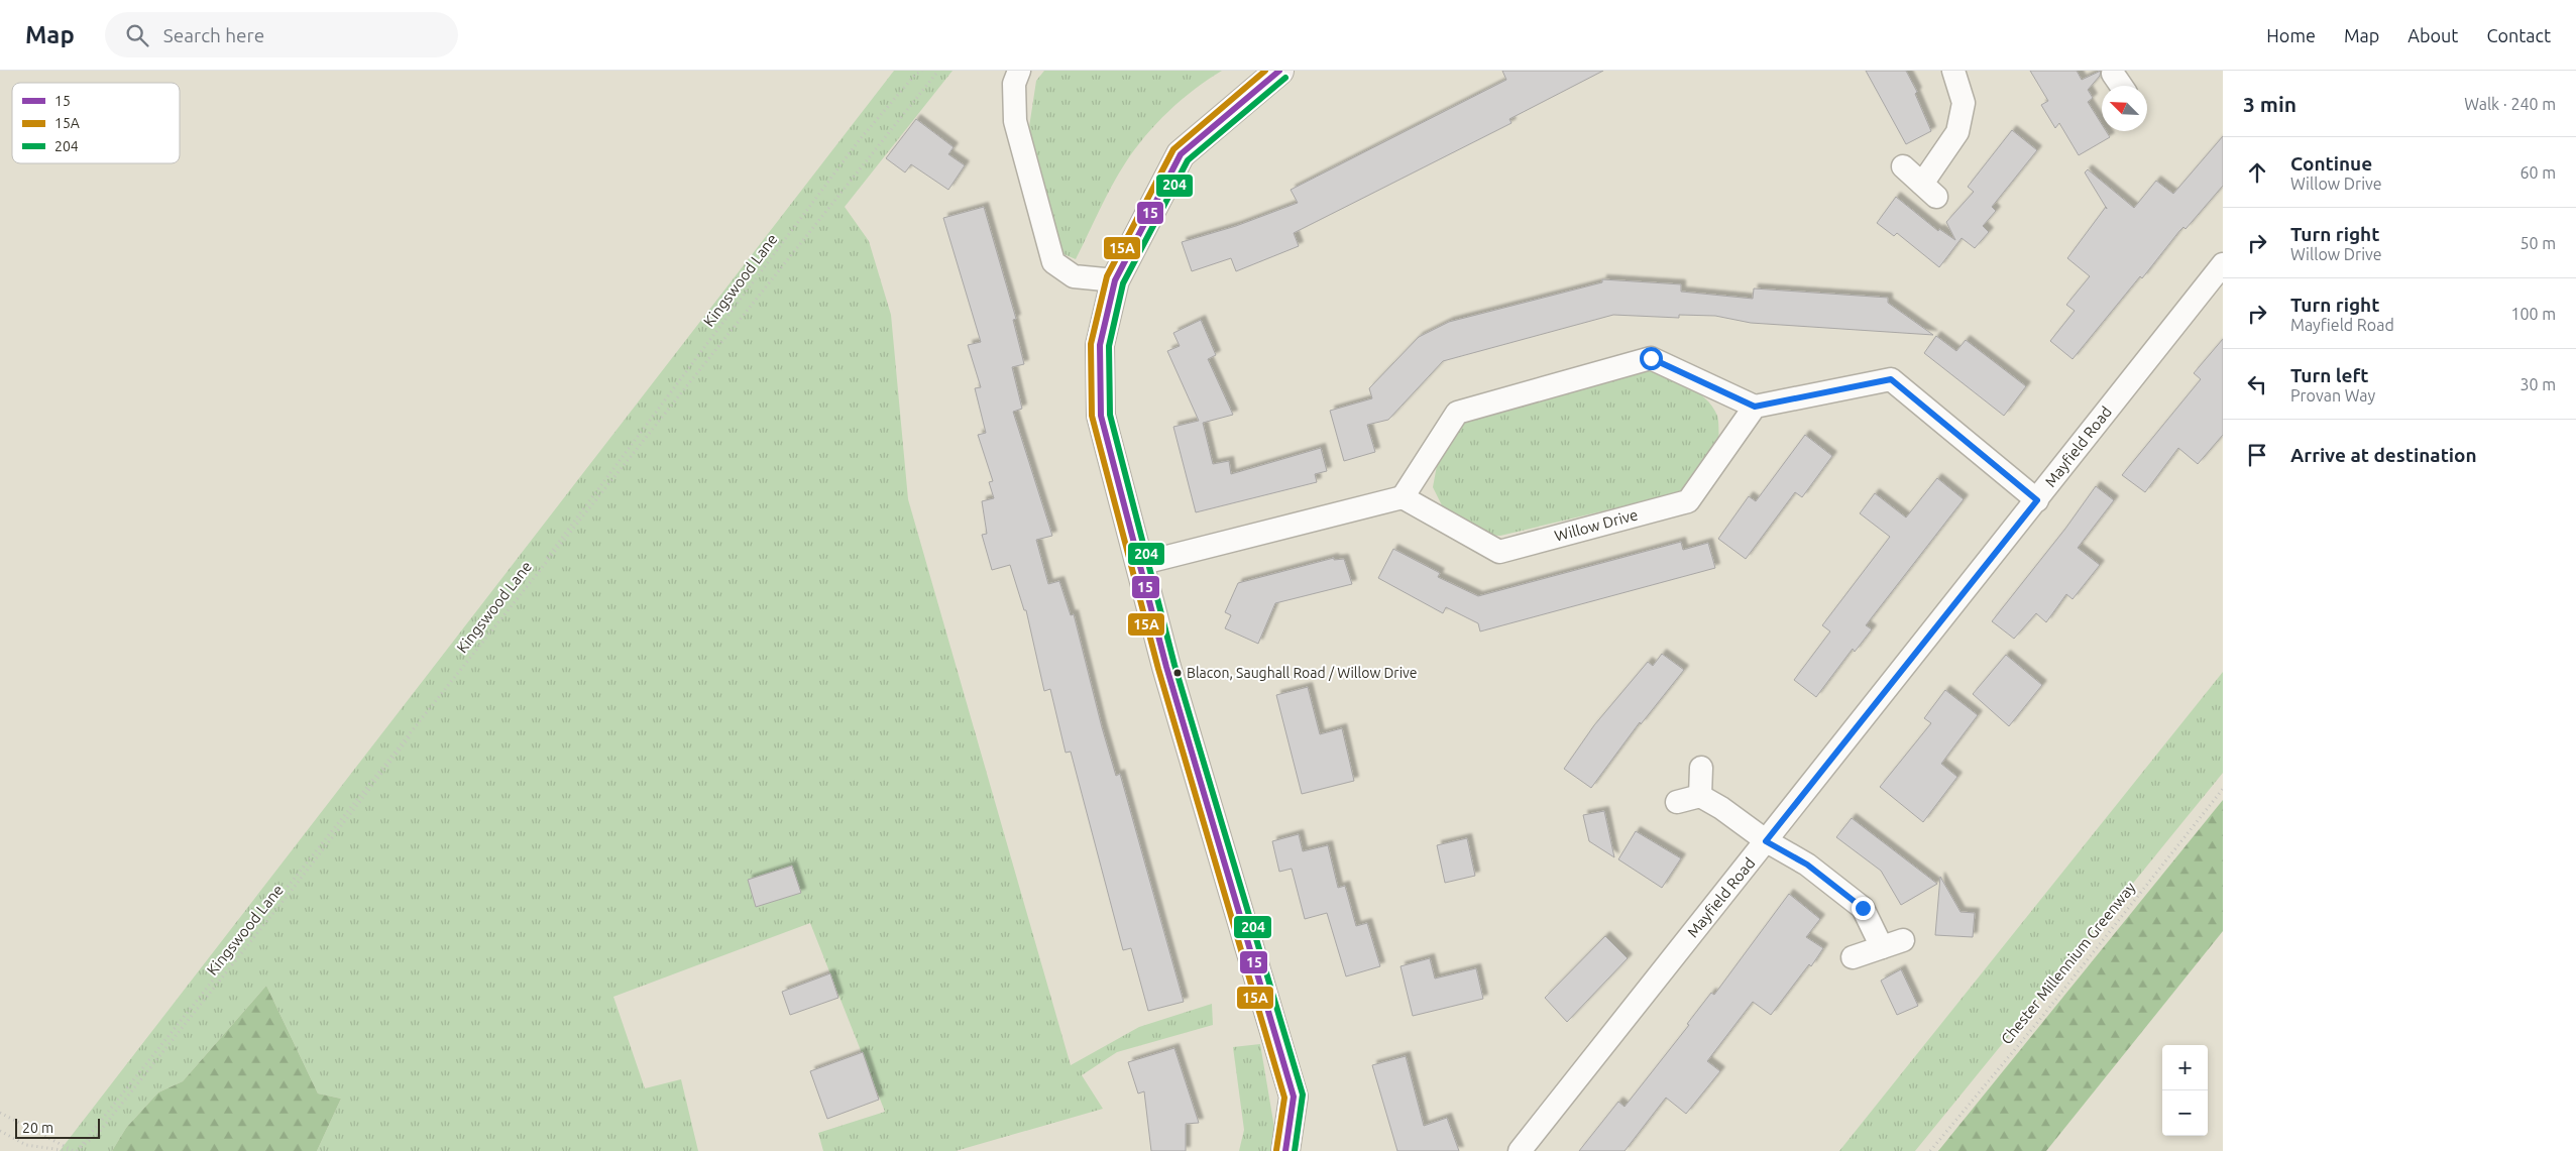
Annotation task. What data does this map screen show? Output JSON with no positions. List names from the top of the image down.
{
  "streets": {
    "street": ["Mayfield Road", "Willow Drive"],
    "path": ["Kingswood Lane", "Chester Millennium Greenway"]
  },
  "places": ["Blacon, Saughall Road / Willow Drive"],
  "lines": ["transit line 15", "transit line 15A", "transit line 204"],
  "legend": ["15", "15A", "204"],
  "scale_bar": "20 m",
  "north": "top left",
  "page": {
    "header": "Map",
    "search": "Search here",
    "nav": [
      "Home",
      "Map",
      "About",
      "Contact"
    ],
    "heading": ["3 min", "Walk · 240 m"],
    "list": [
      ["Continue", "Willow Drive", "60 m"],
      ["Turn right", "Willow Drive", "50 m"],
      ["Turn right", "Mayfield Road", "100 m"],
      ["Turn left", "Provan Way", "30 m"],
      "Arrive at destination"
    ],
    "map_buttons": ["+", "−"],
    "scale": "20 m"
  }
}
